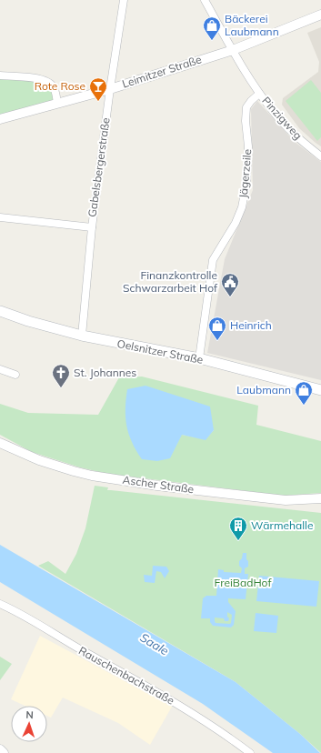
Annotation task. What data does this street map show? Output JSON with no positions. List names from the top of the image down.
{
  "streets": {
    "main road": ["Oelsnitzer Straße"],
    "street": [
      "Leimitzer Straße",
      "Pinzigweg",
      "Gabelsbergerstraße",
      "Jägerzeile",
      "Ascher Straße",
      "Rauschenbachstraße"
    ]
  },
  "crossings": [
    ["Leimitzer Straße", "Gabelsbergerstraße"],
    ["Pinzigweg", "Jägerzeile"],
    ["Gabelsbergerstraße", "Oelsnitzer Straße"],
    ["Jägerzeile", "Oelsnitzer Straße"]
  ],
  "water": ["Saale"],
  "parks": ["FreiBadHof"],
  "places": {
    "shop": ["Bäckerei Laubmann", "Heinrich", "Laubmann"],
    "bar": ["Rote Rose"],
    "public building": ["Finanzkontrolle Schwarzarbeit Hof"],
    "church": ["St. Johannes"],
    "building": ["Wärmehalle"]
  },
  "north": "top"
}
